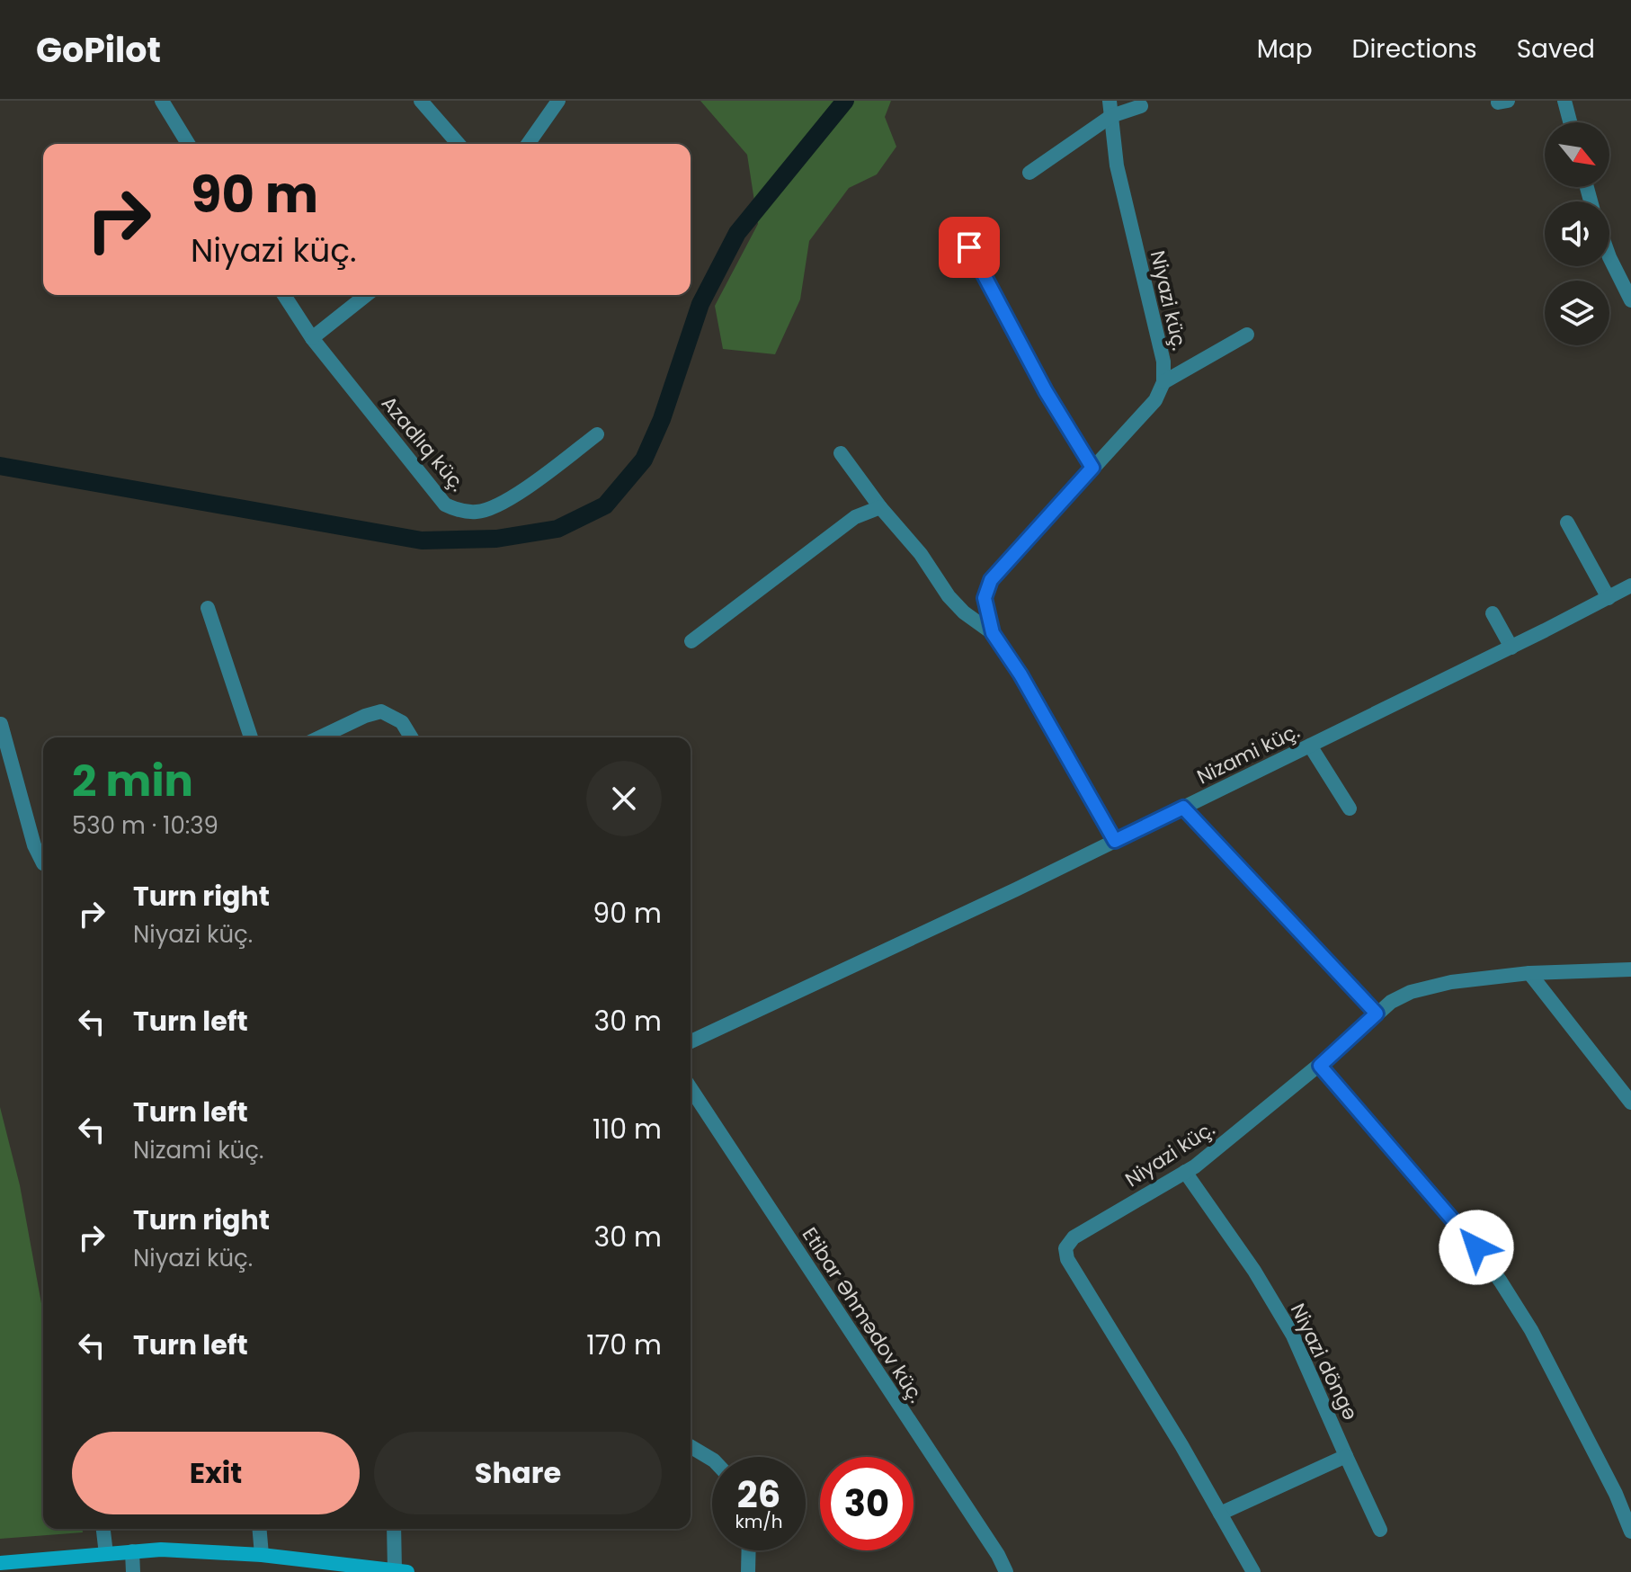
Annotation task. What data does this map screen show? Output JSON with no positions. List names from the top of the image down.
{
  "streets": {
    "street": [
      "Niyazi küç.",
      "Azadlıq küç.",
      "Nizami küç.",
      "Etibar Əhmədov küç.",
      "Niyazi döngə"
    ]
  },
  "crossings": [
    ["Niyazi küç.", "Niyazi döngə"]
  ],
  "north": "bottom right",
  "page": {
    "header": "GoPilot",
    "nav": ["Map", "Directions", "Saved"],
    "turn": ["90 m", "Niyazi küç."],
    "heading": ["2 min", "530 m · 10:39"],
    "list": [
      {
        "name": "Turn right",
        "note": "Niyazi küç.",
        "value": "90 m"
      },
      {
        "name": "Turn left",
        "value": "30 m"
      },
      {
        "name": "Turn left",
        "note": "Nizami küç.",
        "value": "110 m"
      },
      {
        "name": "Turn right",
        "note": "Niyazi küç.",
        "value": "30 m"
      },
      {
        "name": "Turn left",
        "value": "170 m"
      }
    ],
    "buttons": ["Exit", "Share"],
    "speed": "26 km/h",
    "limit": "30"
  }
}
